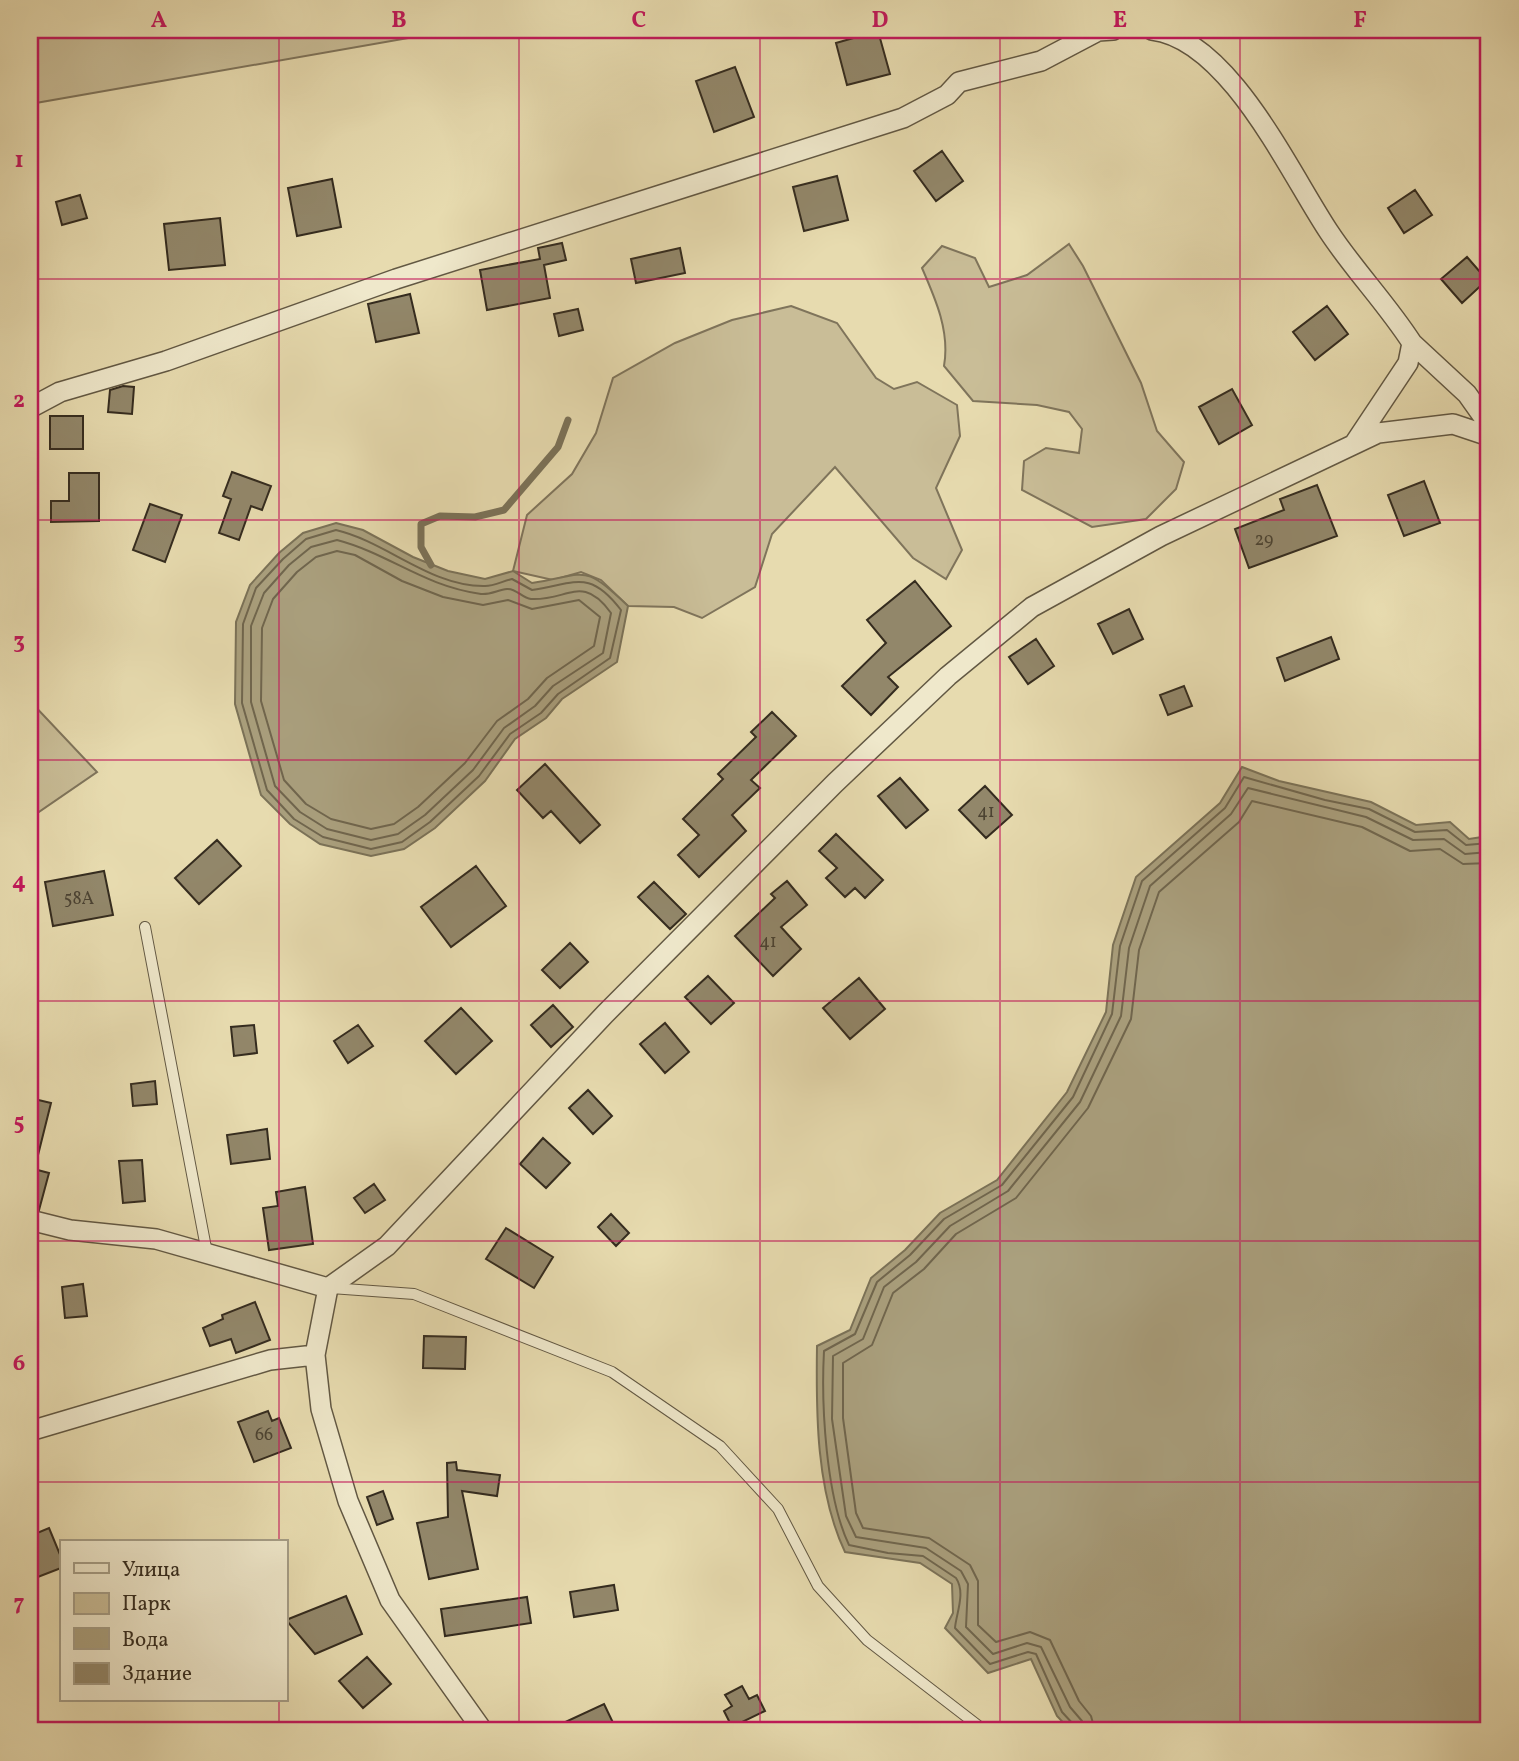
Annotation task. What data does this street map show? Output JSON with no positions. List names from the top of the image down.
{
  "house_numbers": [
    "29",
    "41",
    "58А",
    "41",
    "66"
  ],
  "legend": [
    "Улица",
    "Парк",
    "Вода",
    "Здание"
  ],
  "grid": {
    "columns": [
      "A",
      "B",
      "C",
      "D",
      "E",
      "F"
    ],
    "rows": [
      "1",
      "2",
      "3",
      "4",
      "5",
      "6",
      "7"
    ]
  }
}
